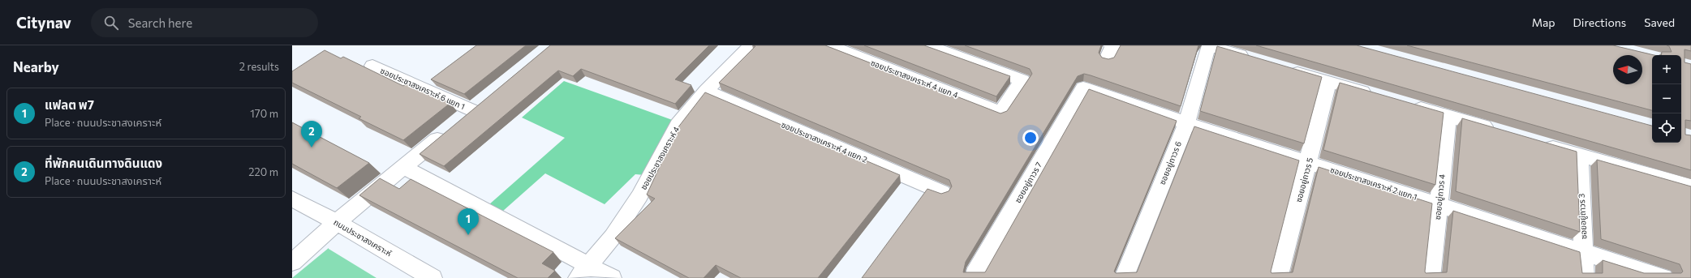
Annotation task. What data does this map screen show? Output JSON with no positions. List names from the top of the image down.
{
  "streets": {
    "street": [
      "ซอยประชาสงเคราะห์ 4 แยก 4",
      "ซอยประชาสงเคราะห์ 6 แยก 1",
      "ซอยประชาสงเคราะห์ 4 แยก 2",
      "ซอยประชาสงเคราะห์ 4",
      "ซอยอยู่ถาวร 6",
      "ซอยอยู่ถาวร 5",
      "ซอยอยู่ถาวร 7",
      "ซอยประชาสงเคราะห์ 2 แยก 1",
      "ซอยอยู่ถาวร 4",
      "ซอยอยู่ถาวร 3",
      "ถนนประชาสงเคราะห์"
    ]
  },
  "crossings": [
    ["ซอยประชาสงเคราะห์ 4 แยก 2", "ซอยประชาสงเคราะห์ 4"],
    ["ซอยอยู่ถาวร 6", "ซอยประชาสงเคราะห์ 2 แยก 1"],
    ["ซอยอยู่ถาวร 5", "ซอยประชาสงเคราะห์ 2 แยก 1"],
    ["ซอยอยู่ถาวร 7", "ซอยประชาสงเคราะห์ 2 แยก 1"],
    ["ซอยประชาสงเคราะห์ 2 แยก 1", "ซอยอยู่ถาวร 4"],
    ["ซอยประชาสงเคราะห์ 2 แยก 1", "ซอยอยู่ถาวร 3"]
  ],
  "north": "left",
  "page": {
    "header": "Citynav",
    "search": "Search here",
    "nav": ["Map", "Directions", "Saved"],
    "heading": ["Nearby", "2 results"],
    "map_buttons": ["+", "−"],
    "list": [
      {
        "mark": "1",
        "name": "แฟลต พ7",
        "note": "Place · ถนนประชาสงเคราะห์",
        "value": "170 m"
      },
      {
        "mark": "2",
        "name": "ที่พักคนเดินทางดินแดง",
        "note": "Place · ถนนประชาสงเคราะห์",
        "value": "220 m"
      }
    ],
    "pins": ["2", "1"]
  }
}
